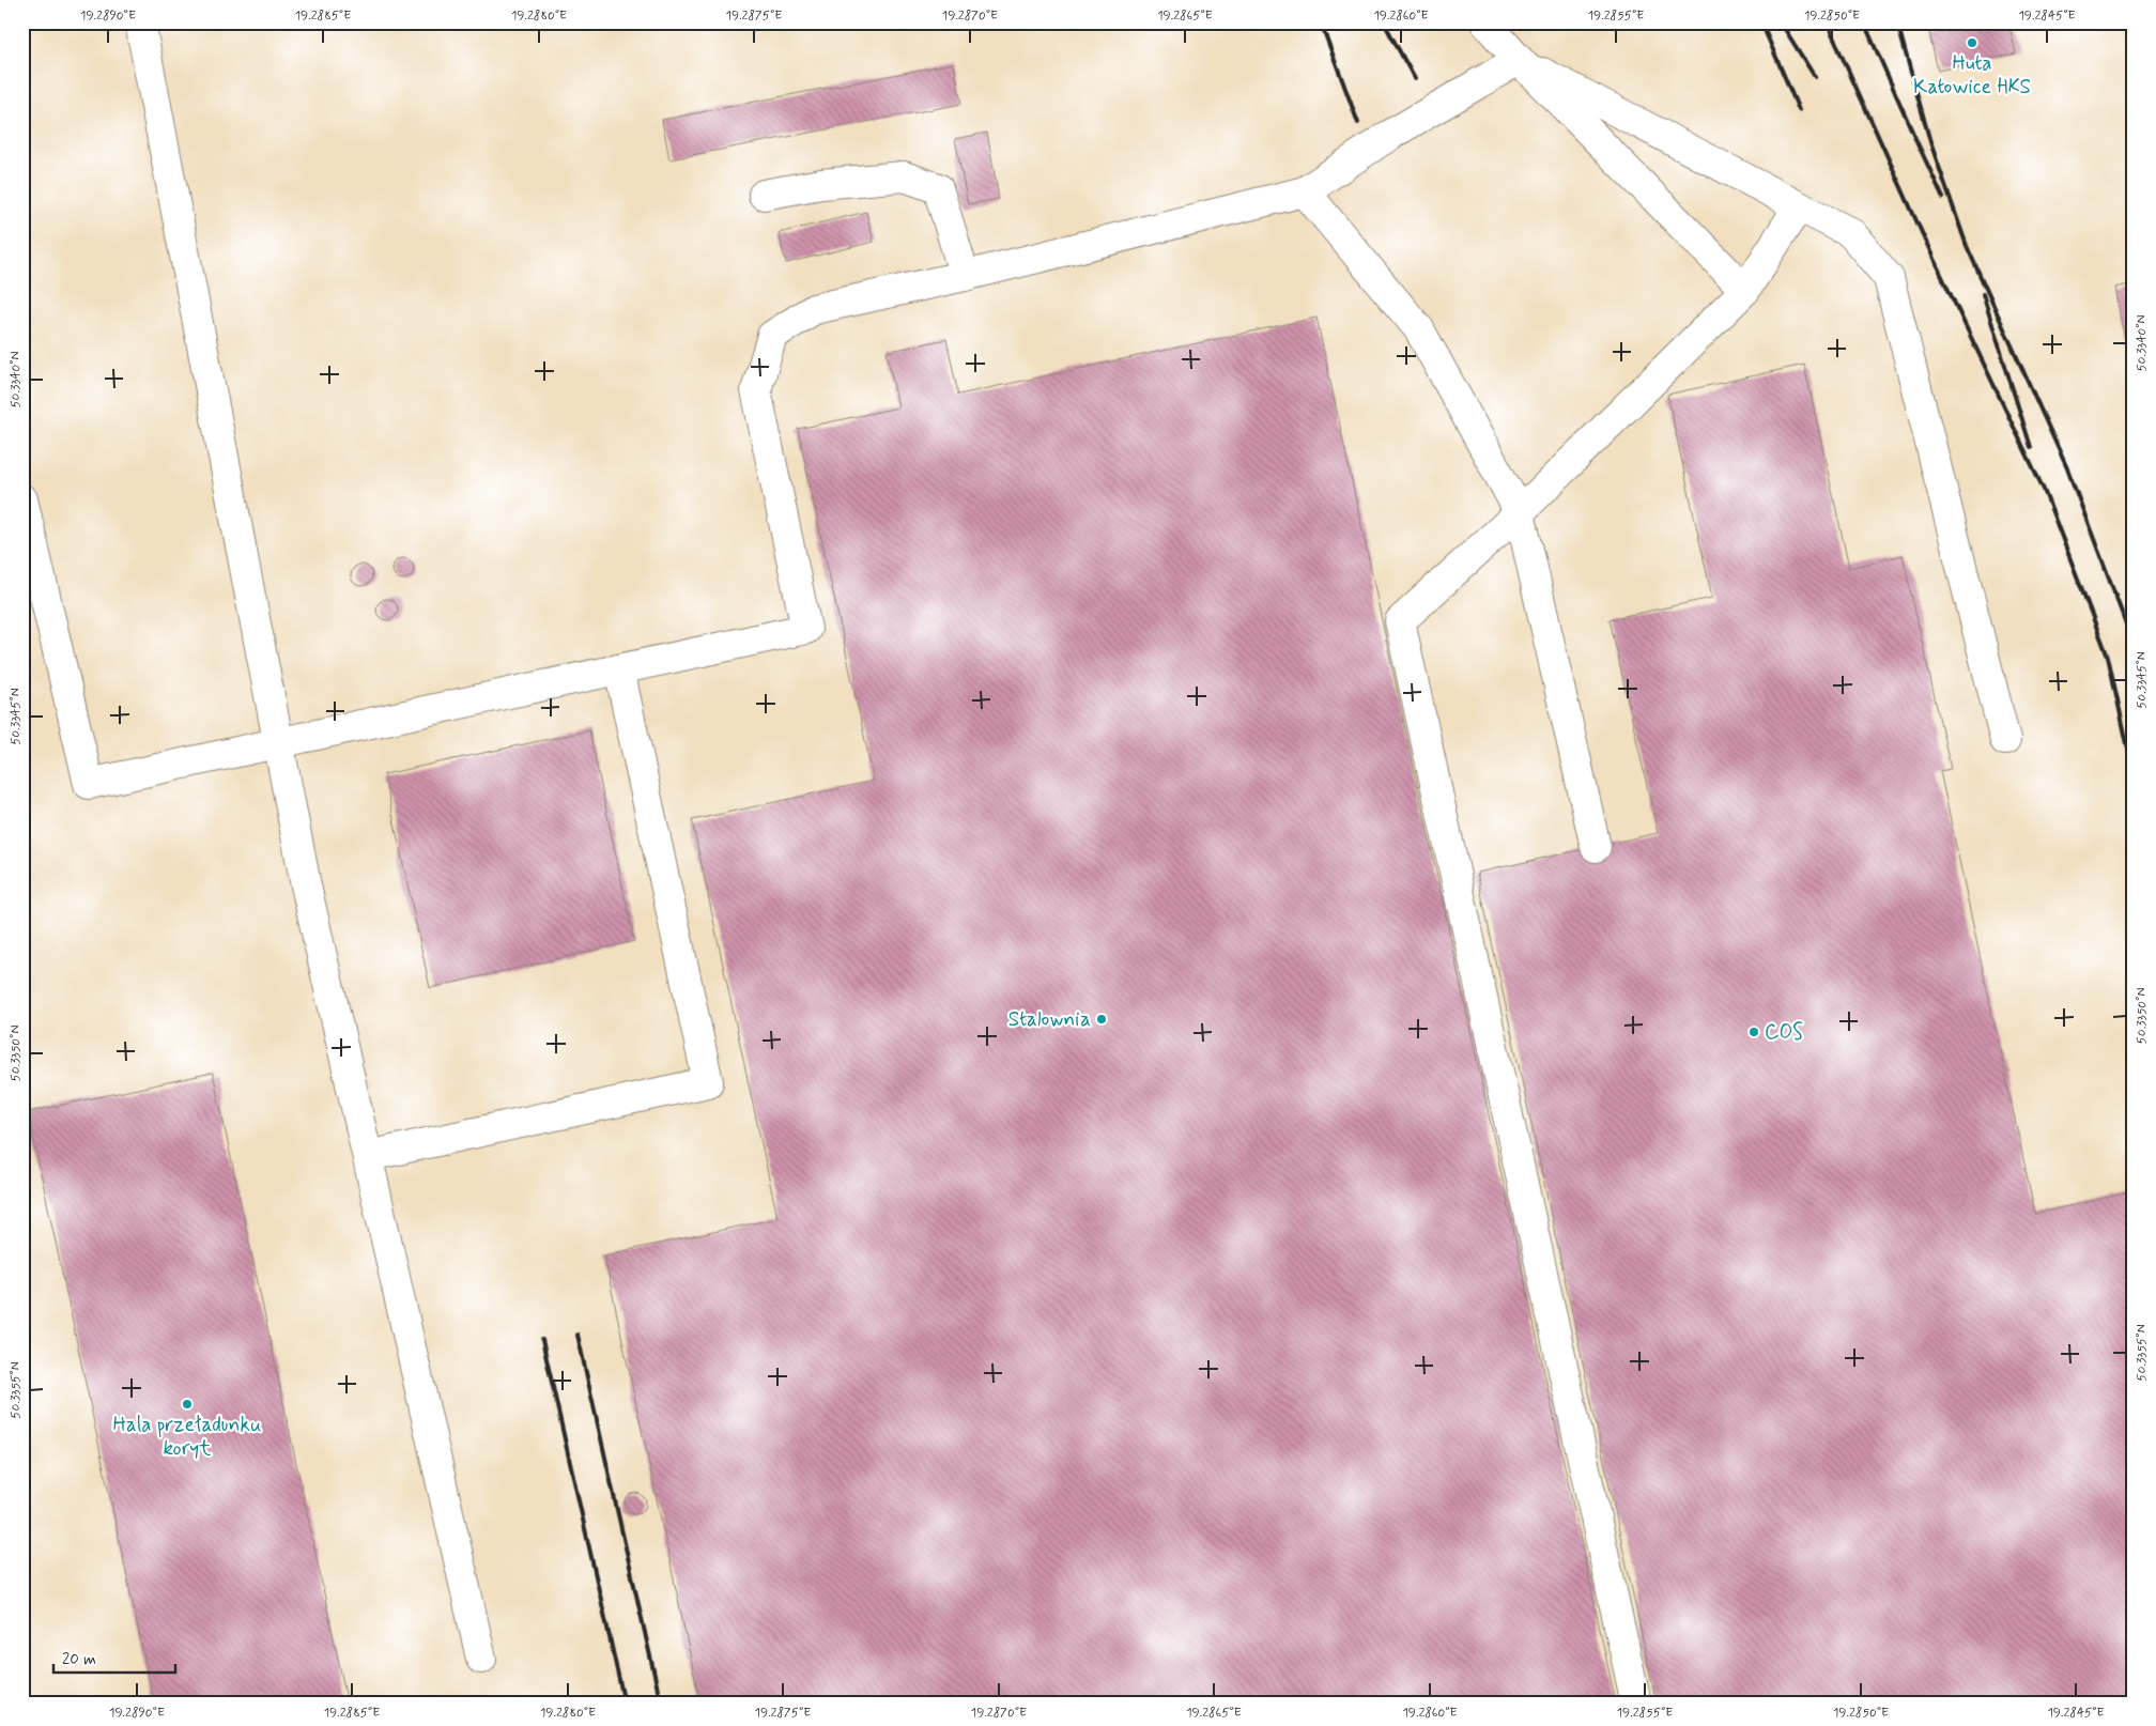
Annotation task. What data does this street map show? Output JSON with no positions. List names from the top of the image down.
{
  "places": [
    "Huta Katowice HKS",
    "Stalownia",
    "COS",
    "Hala przeładunku koryt"
  ],
  "scale_bar": "20 m",
  "coordinates": [
    "19.2890°E",
    "19.2885°E",
    "19.2880°E",
    "19.2875°E",
    "19.2870°E",
    "19.2865°E",
    "19.2860°E",
    "19.2855°E",
    "19.2850°E",
    "19.2845°E",
    "50.3340°N",
    "50.3345°N",
    "50.3350°N",
    "50.3355°N"
  ]
}
